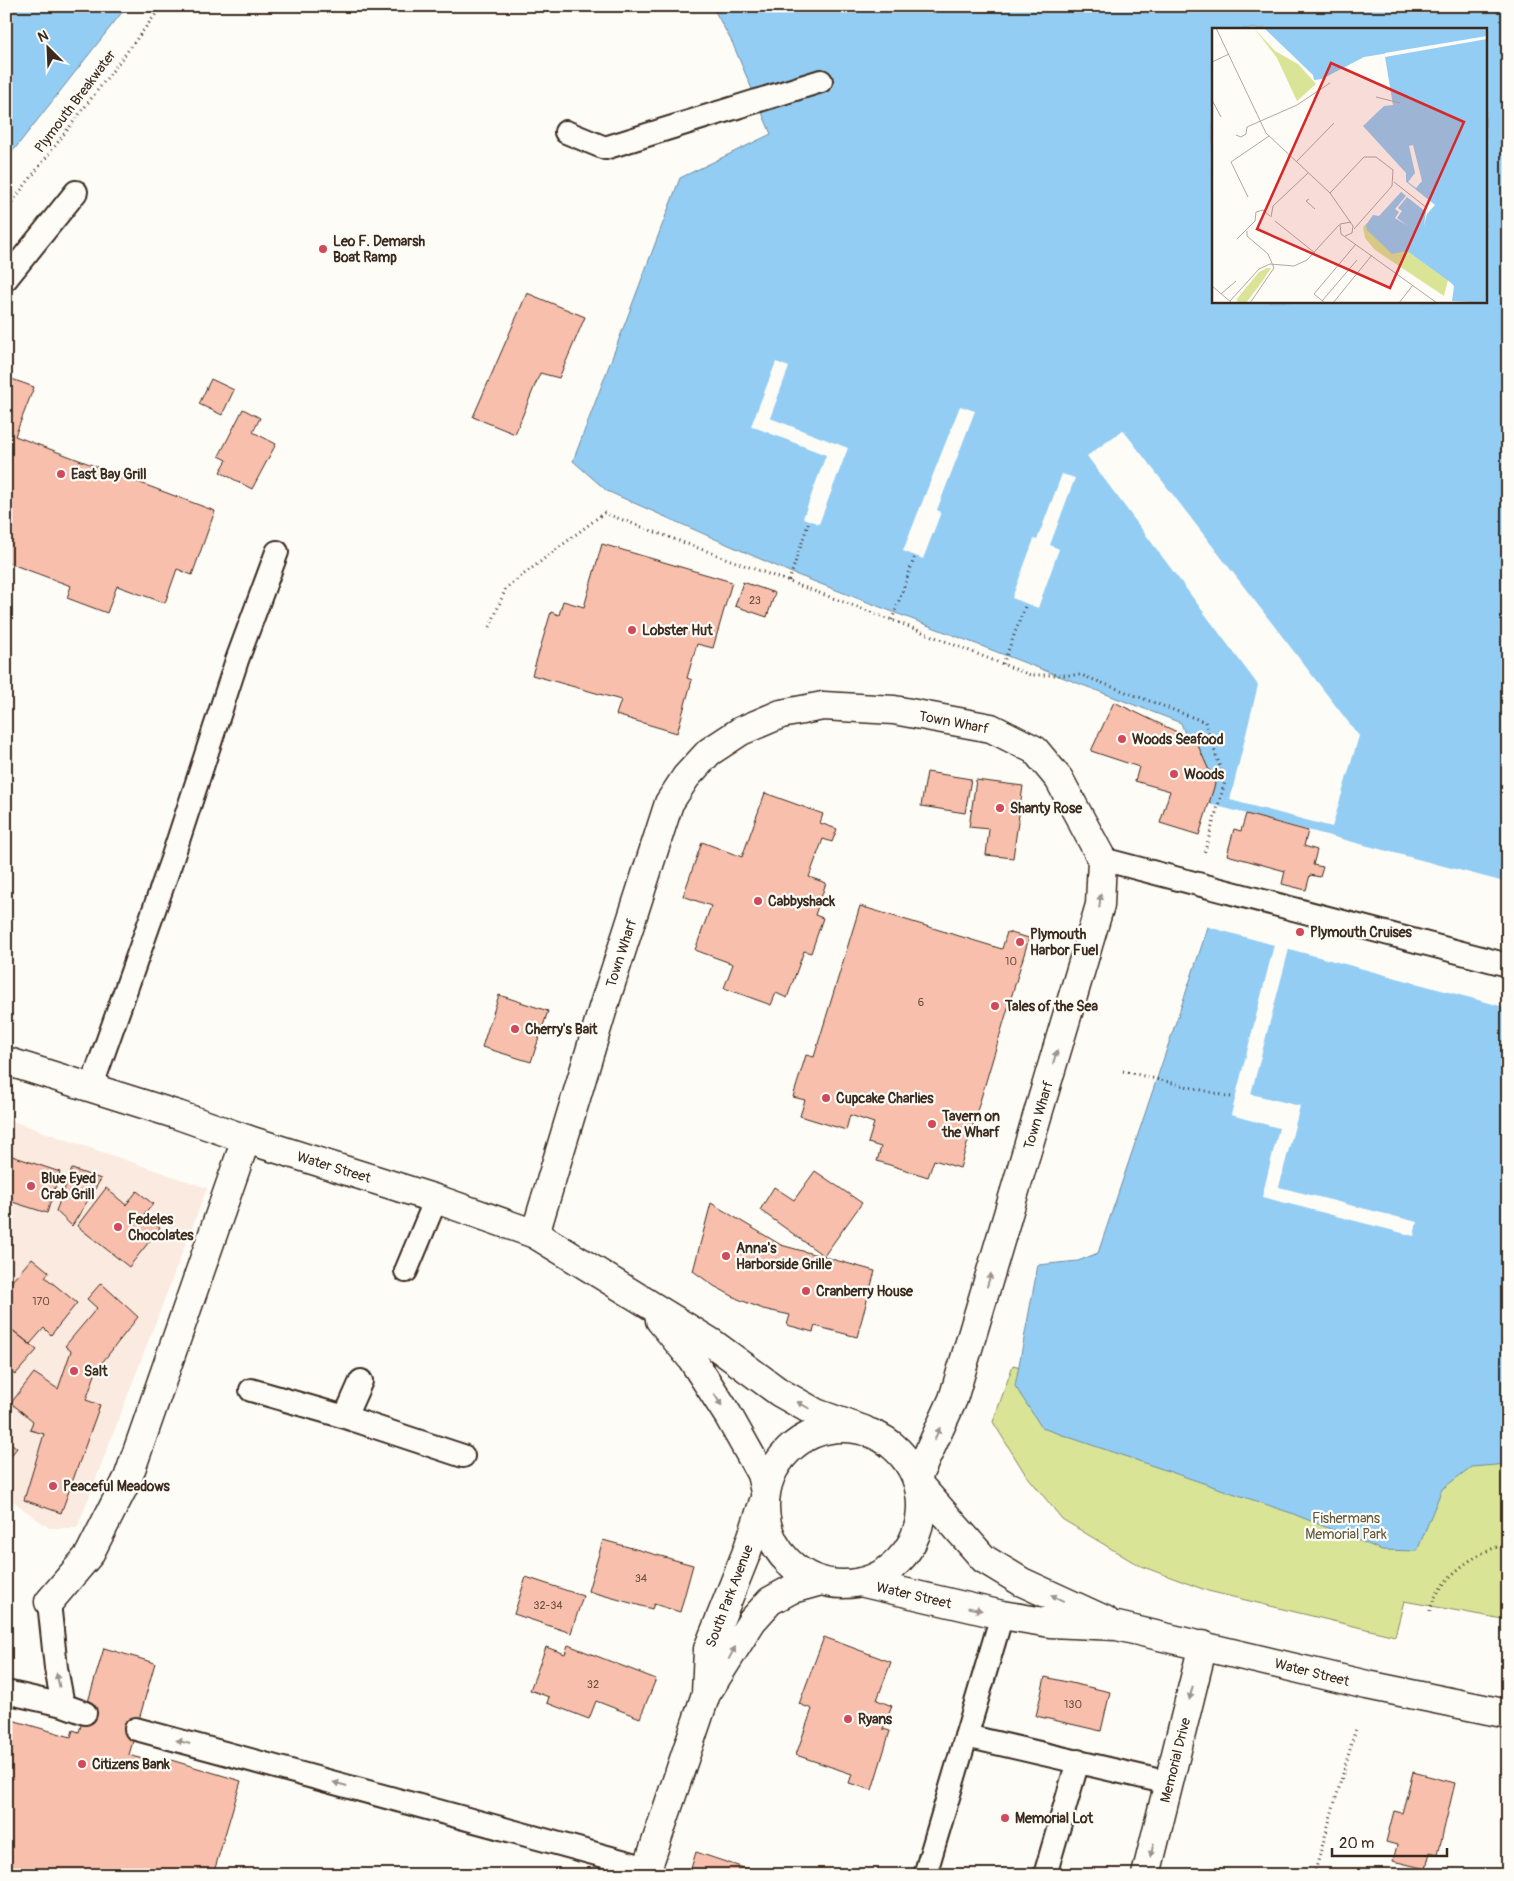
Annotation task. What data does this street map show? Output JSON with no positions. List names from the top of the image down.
{
  "streets": {
    "street": [
      "Town Wharf",
      "Water Street",
      "South Park Avenue",
      "Memorial Drive"
    ],
    "path": ["Plymouth Breakwater"]
  },
  "crossings": [
    ["Town Wharf", "Water Street"],
    ["Town Wharf", "South Park Avenue"],
    ["Water Street", "South Park Avenue"],
    ["Water Street", "Memorial Drive"]
  ],
  "one_way": ["Town Wharf", "Memorial Drive"],
  "parks": ["Fishermans Memorial Park"],
  "places": [
    "Leo F. Demarsh Boat Ramp",
    "East Bay Grill",
    "Lobster Hut",
    "Woods Seafood",
    "Woods",
    "Shanty Rose",
    "Cabbyshack",
    "Plymouth Cruises",
    "Plymouth Harbor Fuel",
    "Tales of the Sea",
    "Cherry's Bait",
    "Cupcake Charlies",
    "Tavern on the Wharf",
    "Blue Eyed Crab Grill",
    "Fedeles Chocolates",
    "Anna's Harborside Grille",
    "Cranberry House",
    "Salt",
    "Peaceful Meadows",
    "Ryans",
    "Citizens Bank",
    "Memorial Lot"
  ],
  "house_numbers": [
    "23",
    "10",
    "6",
    "170",
    "34",
    "32-34",
    "32",
    "130"
  ],
  "scale_bar": "20 m",
  "north": "top left"
}
